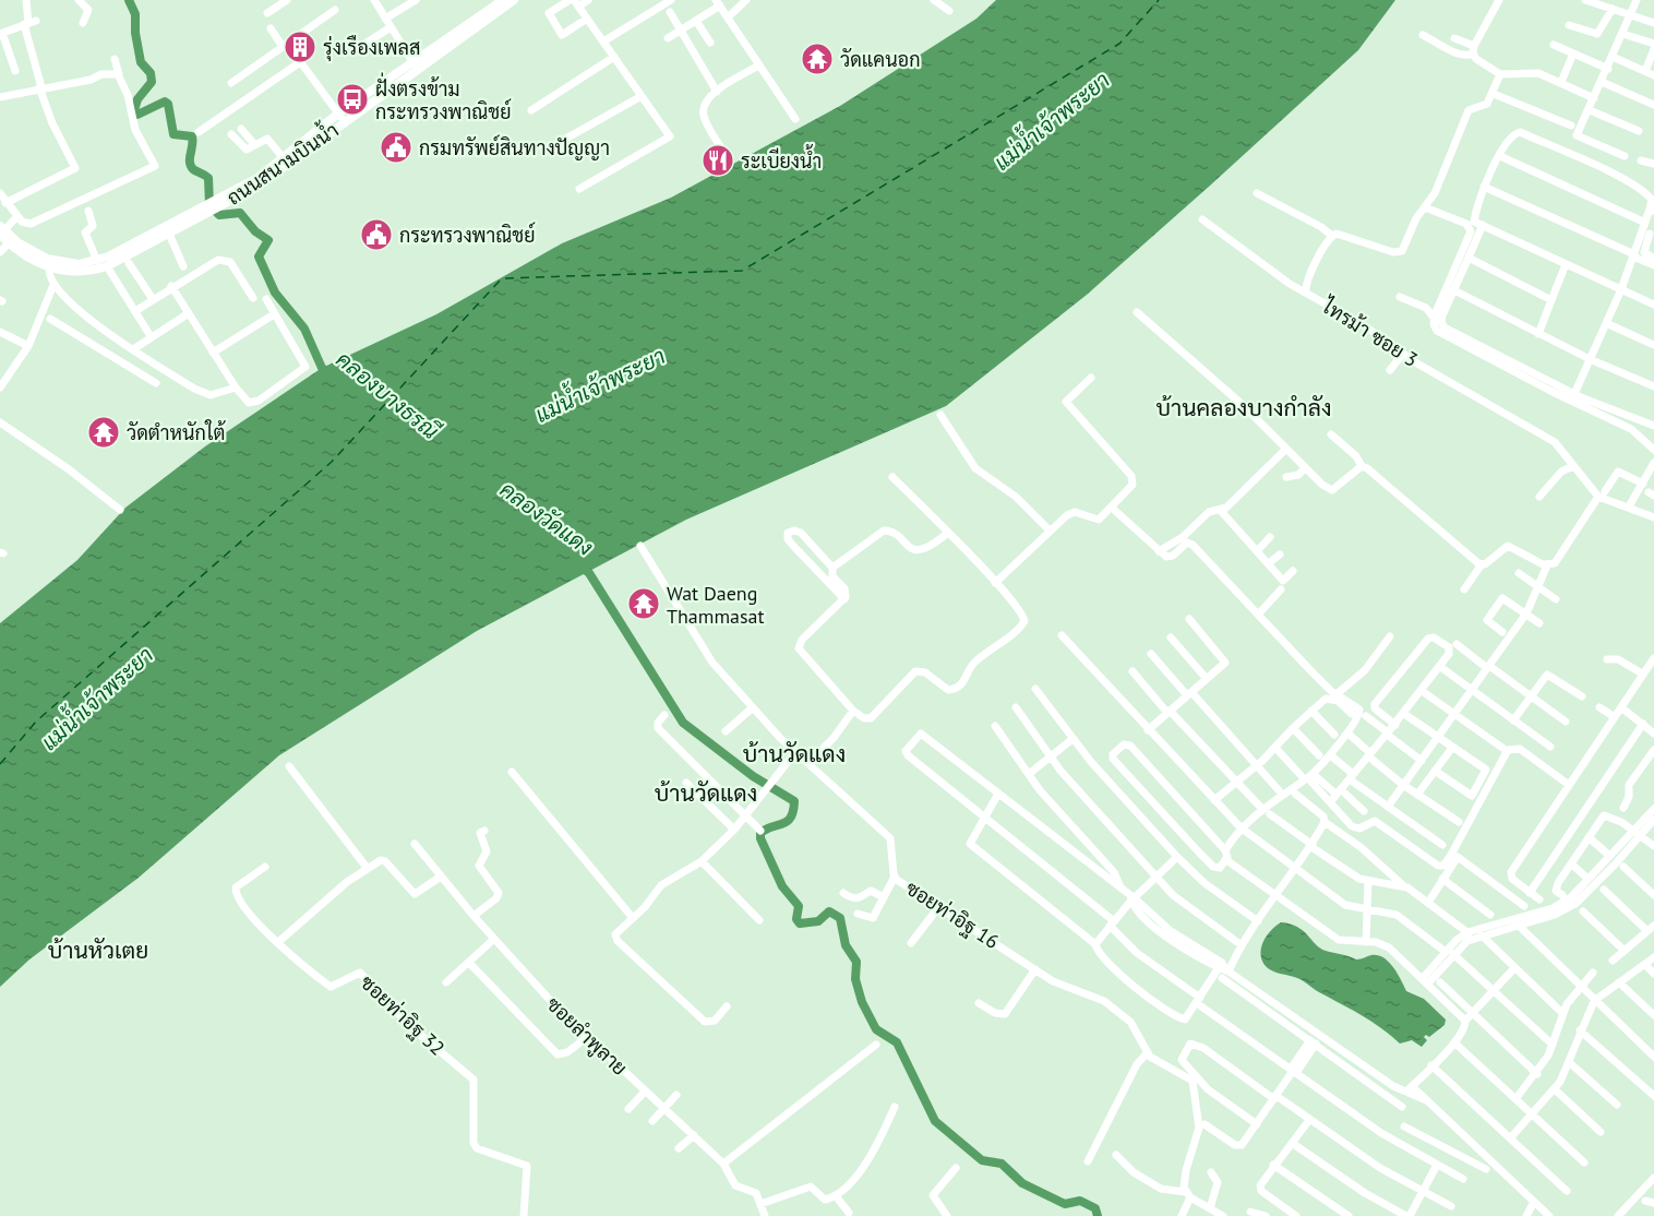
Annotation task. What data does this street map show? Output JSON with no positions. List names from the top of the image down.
{
  "streets": {
    "main road": ["ถนนสนามบินน้ำ"],
    "street": [
      "ไทรม้า ซอย 3",
      "ซอยท่าอิฐ 16",
      "ซอยท่าอิฐ 32",
      "ซอยลำพูลาย"
    ]
  },
  "districts": [
    "บ้านคลองบางกำลัง",
    "บ้านวัดแดง",
    "บ้านวัดแดง",
    "บ้านหัวเตย"
  ],
  "water": ["แม่น้ำเจ้าพระยา", "คลองบางธรณี", "คลองวัดแดง"],
  "places": {
    "building": ["รุ่งเรืองเพลส"],
    "temple": ["วัดแคนอก", "วัดตำหนักใต้", "Wat Daeng Thammasat"],
    "bus stop": ["ฝั่งตรงข้าม กระทรวงพาณิชย์"],
    "public building": ["กรมทรัพย์สินทางปัญญา", "กระทรวงพาณิชย์"],
    "restaurant": ["ระเบียงน้ำ"]
  }
}
